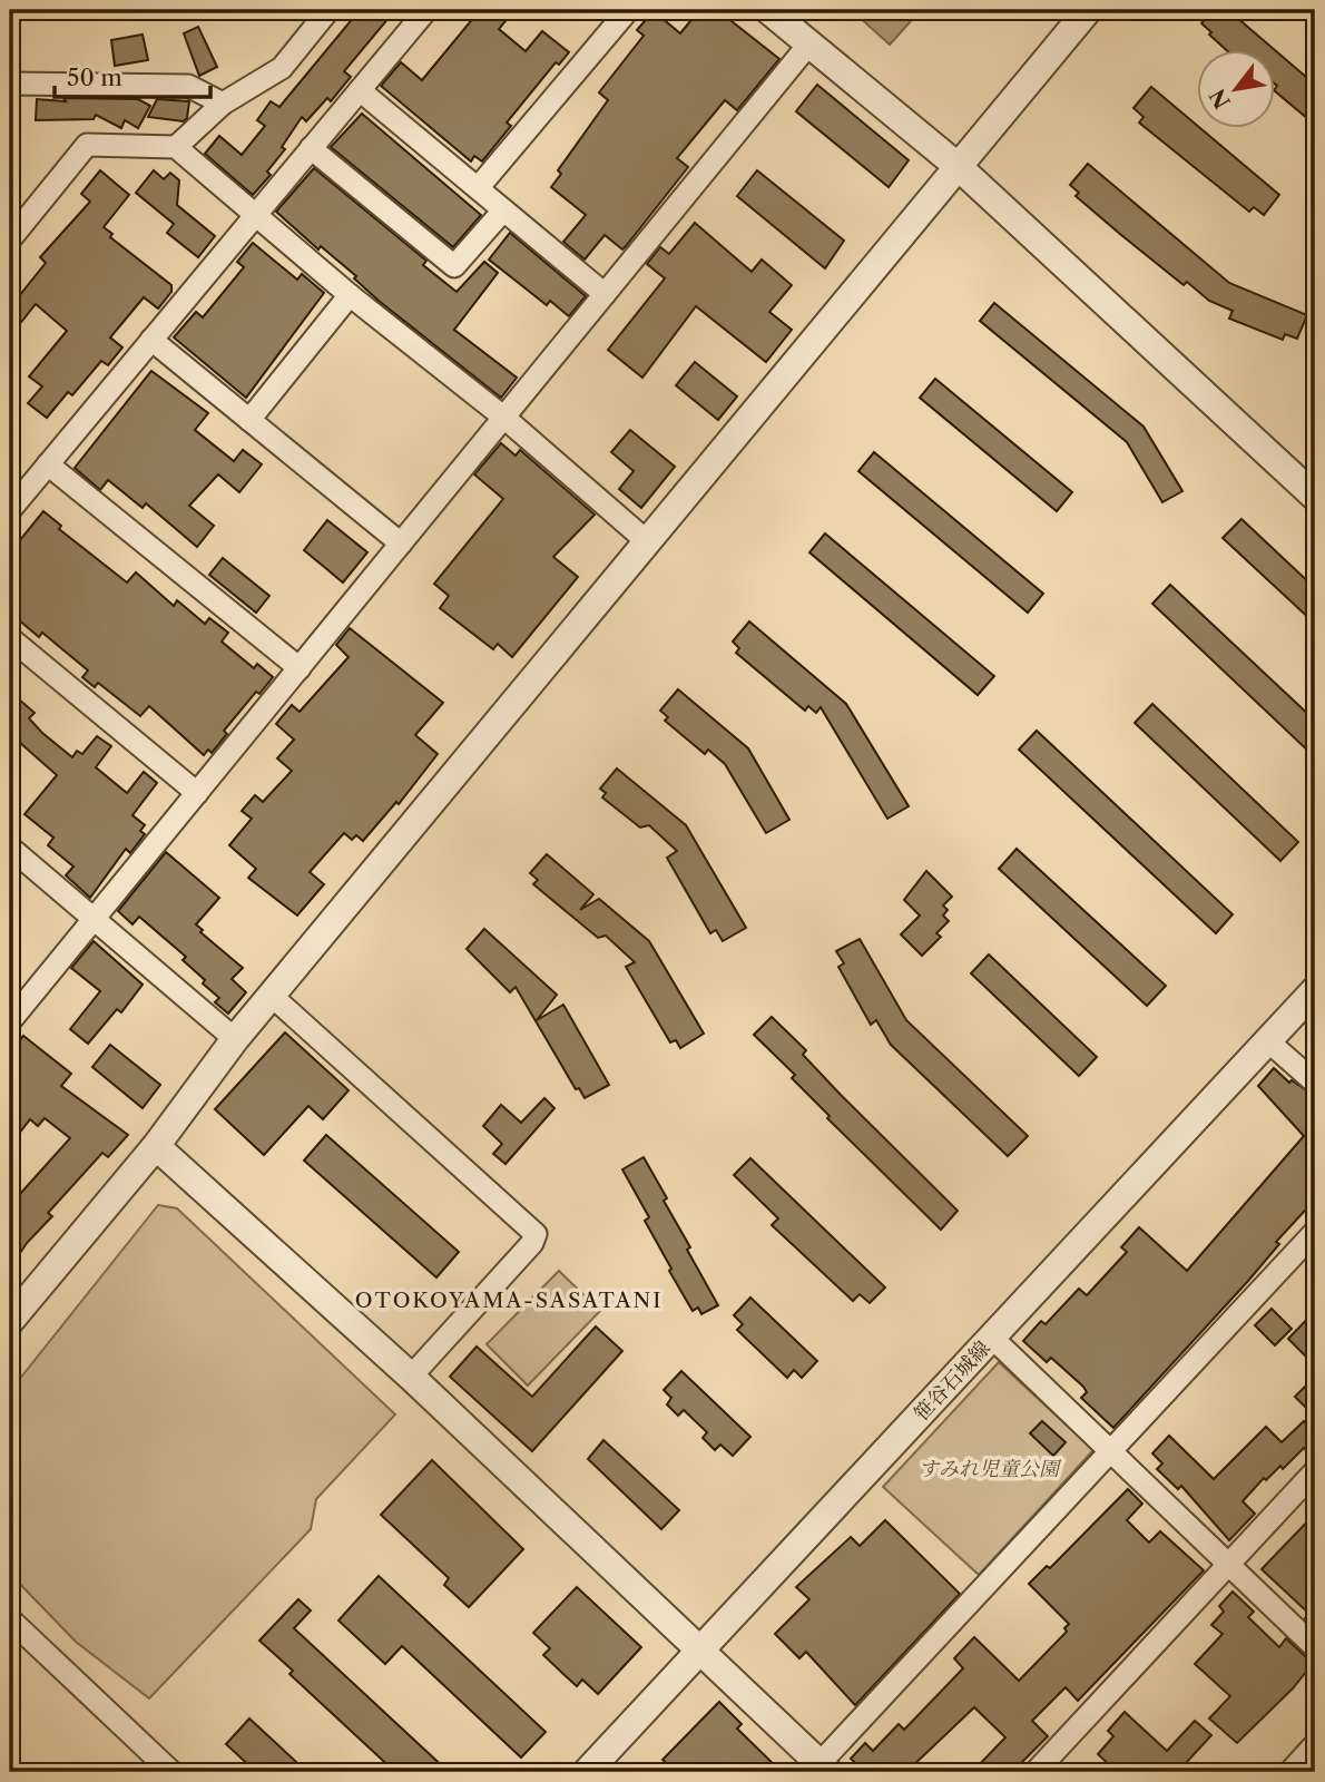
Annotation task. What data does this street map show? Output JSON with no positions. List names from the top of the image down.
{
  "streets": {
    "street": ["笹谷石城線"]
  },
  "districts": ["OTOKOYAMA-SASATANI"],
  "parks": ["すみれ児童公園"],
  "scale_bar": "50 m",
  "north": "bottom left"
}
